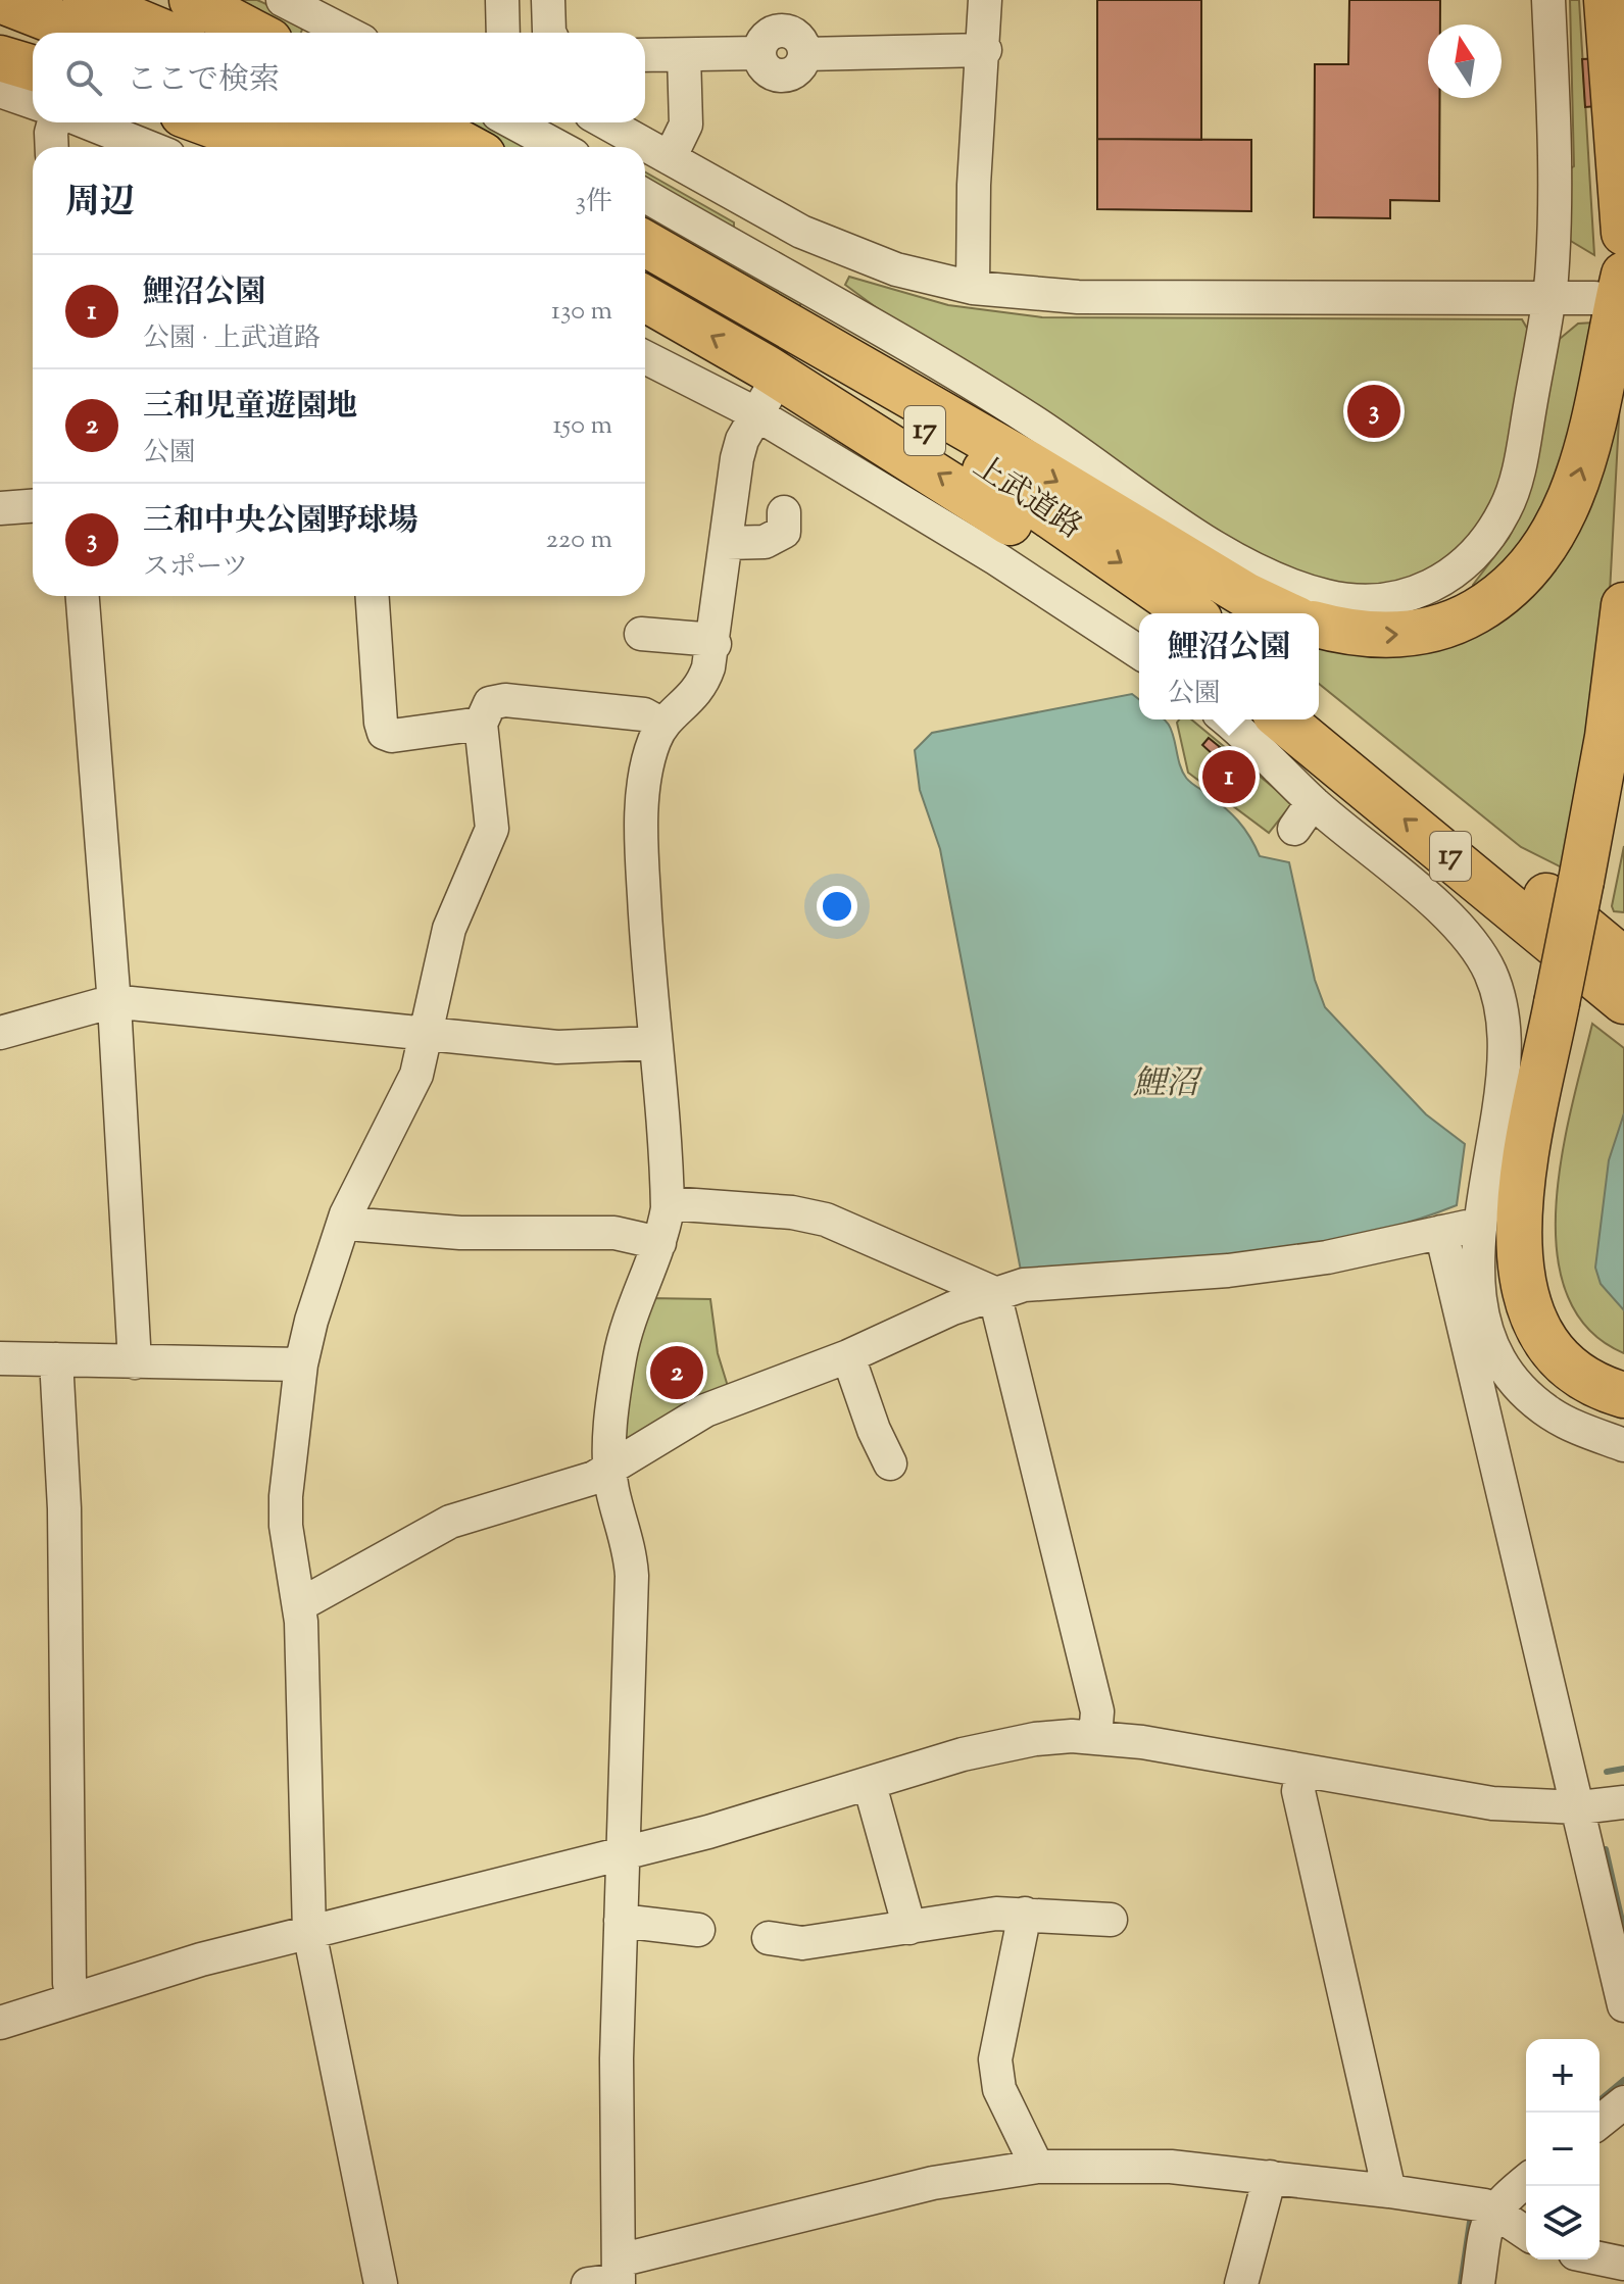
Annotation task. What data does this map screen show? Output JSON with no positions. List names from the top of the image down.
{
  "streets": {
    "highway": ["17", "上武道路"]
  },
  "water": ["鯉沼"],
  "north": "top",
  "page": {
    "search": "ここで検索",
    "heading": ["周辺", "3件"],
    "list": [
      {
        "mark": "1",
        "name": "鯉沼公園",
        "note": "公園 · 上武道路",
        "value": "130 m"
      },
      {
        "mark": "2",
        "name": "三和児童遊園地",
        "note": "公園",
        "value": "150 m"
      },
      {
        "mark": "3",
        "name": "三和中央公園野球場",
        "note": "スポーツ",
        "value": "220 m"
      }
    ],
    "pins": ["3", "1", "2"],
    "popup": ["鯉沼公園", "公園"],
    "map_buttons": ["+", "−"]
  }
}
